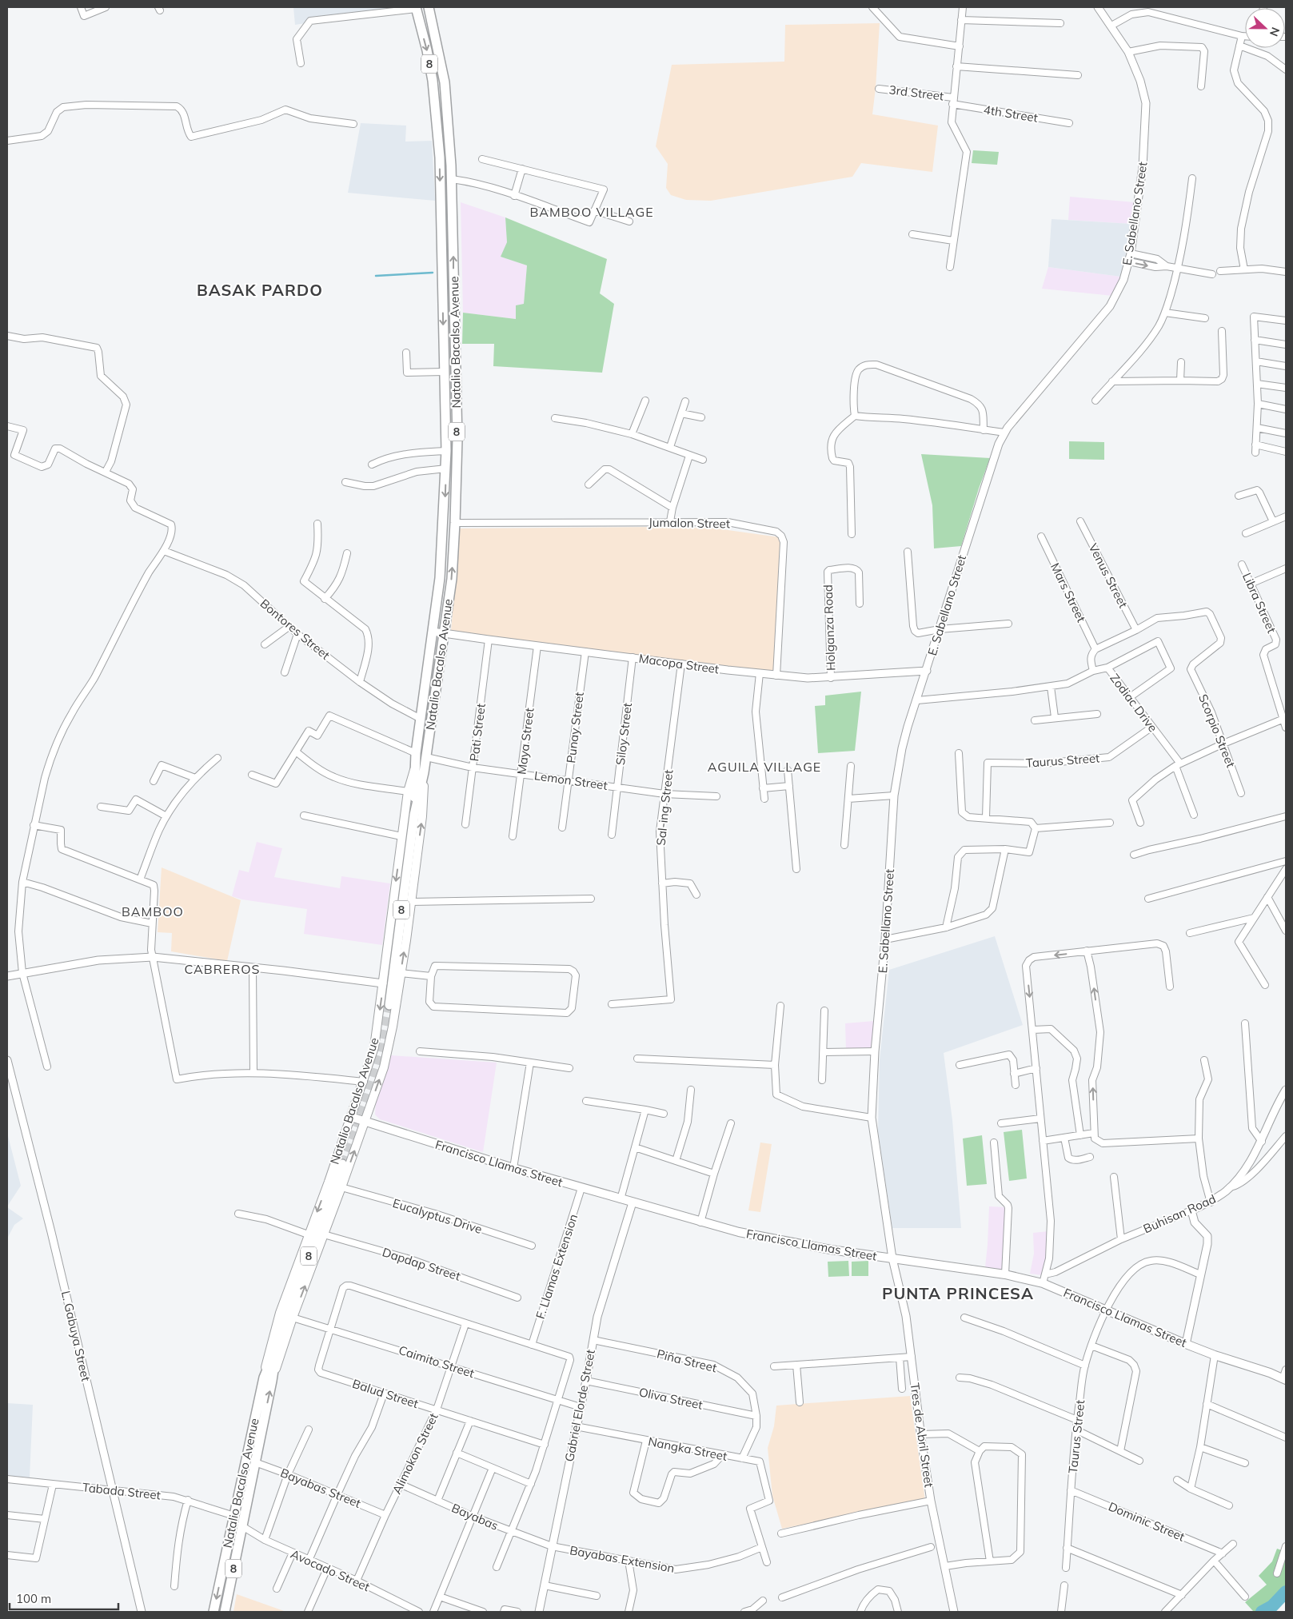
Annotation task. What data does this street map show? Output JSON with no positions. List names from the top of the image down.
{
  "streets": {
    "main road": ["8", "Natalio Bacalso Avenue", "Francisco Llamas Street"],
    "street": [
      "3rd Street",
      "4th Street",
      "E. Sabellano Street",
      "Jumalon Street",
      "Venus Street",
      "Mars Street",
      "Libra Street",
      "Holganza Road",
      "Bontores Street",
      "Macopa Street",
      "Zodiac Drive",
      "Punay Street",
      "Scorpio Street",
      "Pati Street",
      "Siloy Street",
      "Maya Street",
      "Taurus Street",
      "Lemon Street",
      "Sal-ing Street",
      "Buhisan Road",
      "Eucalyptus Drive",
      "Dapdap Street",
      "F. Llamas Extension",
      "L. Gabuya Street",
      "Piña Street",
      "Caimito Street",
      "Balud Street",
      "Oliva Street",
      "Gabriel Elorde Street",
      "Tres de Abril Street",
      "Nangka Street",
      "Alimokon Street",
      "Bayabas Street",
      "Tabada Street",
      "Bayabas",
      "Dominic Street",
      "Bayabas Extension",
      "Avocado Street"
    ]
  },
  "crossings": [
    ["8", "Natalio Bacalso Avenue"],
    ["E. Sabellano Street", "Macopa Street"],
    ["E. Sabellano Street", "Zodiac Drive"],
    ["E. Sabellano Street", "Francisco Llamas Street"],
    ["E. Sabellano Street", "Tres de Abril Street"],
    ["Natalio Bacalso Avenue", "Jumalon Street"],
    ["Natalio Bacalso Avenue", "Bontores Street"],
    ["Natalio Bacalso Avenue", "Macopa Street"],
    ["Natalio Bacalso Avenue", "Lemon Street"],
    ["Natalio Bacalso Avenue", "Francisco Llamas Street"],
    ["Natalio Bacalso Avenue", "Eucalyptus Drive"],
    ["Natalio Bacalso Avenue", "Dapdap Street"],
    ["Natalio Bacalso Avenue", "Caimito Street"],
    ["Natalio Bacalso Avenue", "Bayabas Street"],
    ["Natalio Bacalso Avenue", "Tabada Street"],
    ["Natalio Bacalso Avenue", "Avocado Street"],
    ["Jumalon Street", "Macopa Street"],
    ["Venus Street", "Scorpio Street"],
    ["Holganza Road", "Macopa Street"],
    ["Macopa Street", "Punay Street"],
    ["Macopa Street", "Pati Street"],
    ["Macopa Street", "Siloy Street"],
    ["Macopa Street", "Maya Street"],
    ["Macopa Street", "Sal-ing Street"],
    ["Zodiac Drive", "Taurus Street"],
    ["Punay Street", "Lemon Street"],
    ["Pati Street", "Lemon Street"],
    ["Siloy Street", "Lemon Street"],
    ["Maya Street", "Lemon Street"],
    ["Taurus Street", "Francisco Llamas Street"],
    ["Taurus Street", "Dominic Street"],
    ["Lemon Street", "Sal-ing Street"],
    ["Francisco Llamas Street", "F. Llamas Extension"],
    ["Francisco Llamas Street", "Gabriel Elorde Street"],
    ["Francisco Llamas Street", "Tres de Abril Street"],
    ["L. Gabuya Street", "Tabada Street"],
    ["Piña Street", "Oliva Street"],
    ["Piña Street", "Gabriel Elorde Street"],
    ["Piña Street", "Nangka Street"],
    ["Caimito Street", "Balud Street"],
    ["Caimito Street", "Gabriel Elorde Street"],
    ["Caimito Street", "Alimokon Street"],
    ["Balud Street", "Alimokon Street"],
    ["Oliva Street", "Gabriel Elorde Street"],
    ["Gabriel Elorde Street", "Nangka Street"],
    ["Gabriel Elorde Street", "Bayabas"],
    ["Gabriel Elorde Street", "Bayabas Extension"],
    ["Nangka Street", "Bayabas Extension"],
    ["Alimokon Street", "Bayabas Street"],
    ["Alimokon Street", "Bayabas"],
    ["Alimokon Street", "Avocado Street"],
    ["Bayabas", "Bayabas Extension"]
  ],
  "districts": [
    "BAMBOO VILLAGE",
    "BASAK PARDO",
    "AGUILA VILLAGE",
    "BAMBOO",
    "CABREROS",
    "PUNTA PRINCESA"
  ],
  "scale_bar": "100 m",
  "north": "right"
}
